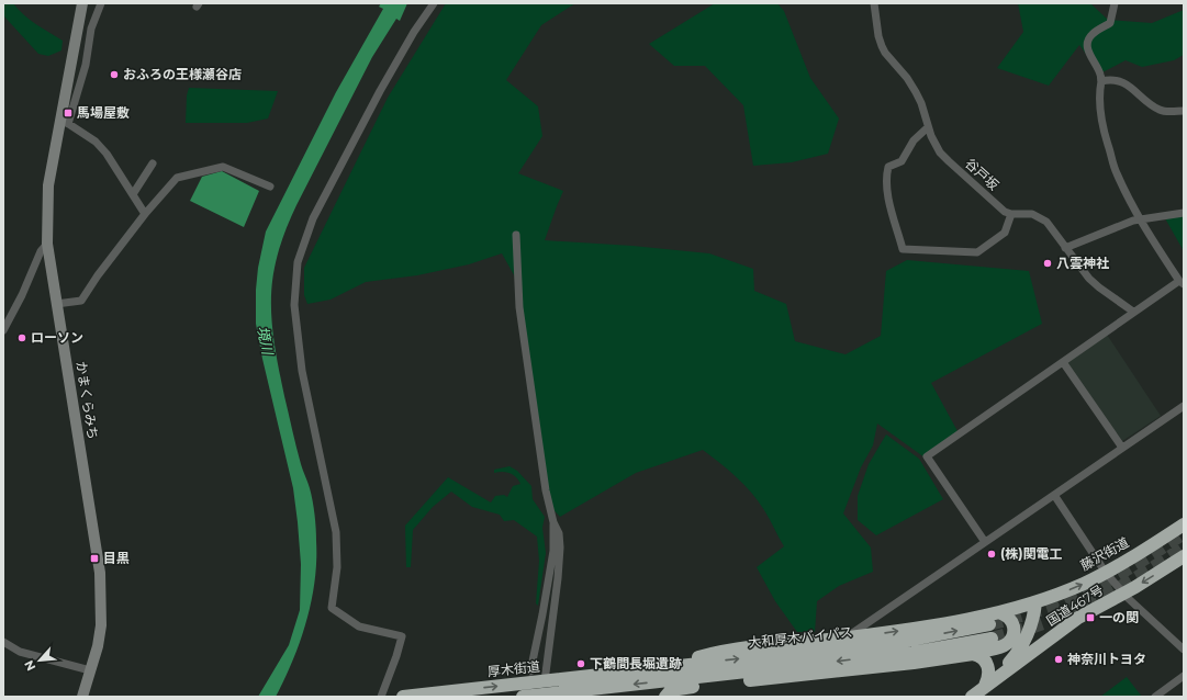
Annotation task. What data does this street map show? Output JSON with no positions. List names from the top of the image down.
{
  "streets": {
    "highway": [
      "藤沢街道",
      "国道467号",
      "大和厚木バイパス",
      "厚木街道"
    ],
    "main road": ["かまくらみち"],
    "street": ["谷戸坂"]
  },
  "crossings": [
    ["藤沢街道", "国道467号"],
    ["藤沢街道", "大和厚木バイパス"],
    ["大和厚木バイパス", "厚木街道"]
  ],
  "one_way": ["厚木街道"],
  "water": ["境川"],
  "places": {
    "other": [
      "おふろの王様瀬谷店",
      "八雲神社",
      "ローソン",
      "(株)関電工",
      "神奈川トヨタ",
      "下鶴間長堀遺跡"
    ],
    "transit": ["馬場屋敷", "目黒", "一の関"]
  },
  "north": "bottom left"
}
